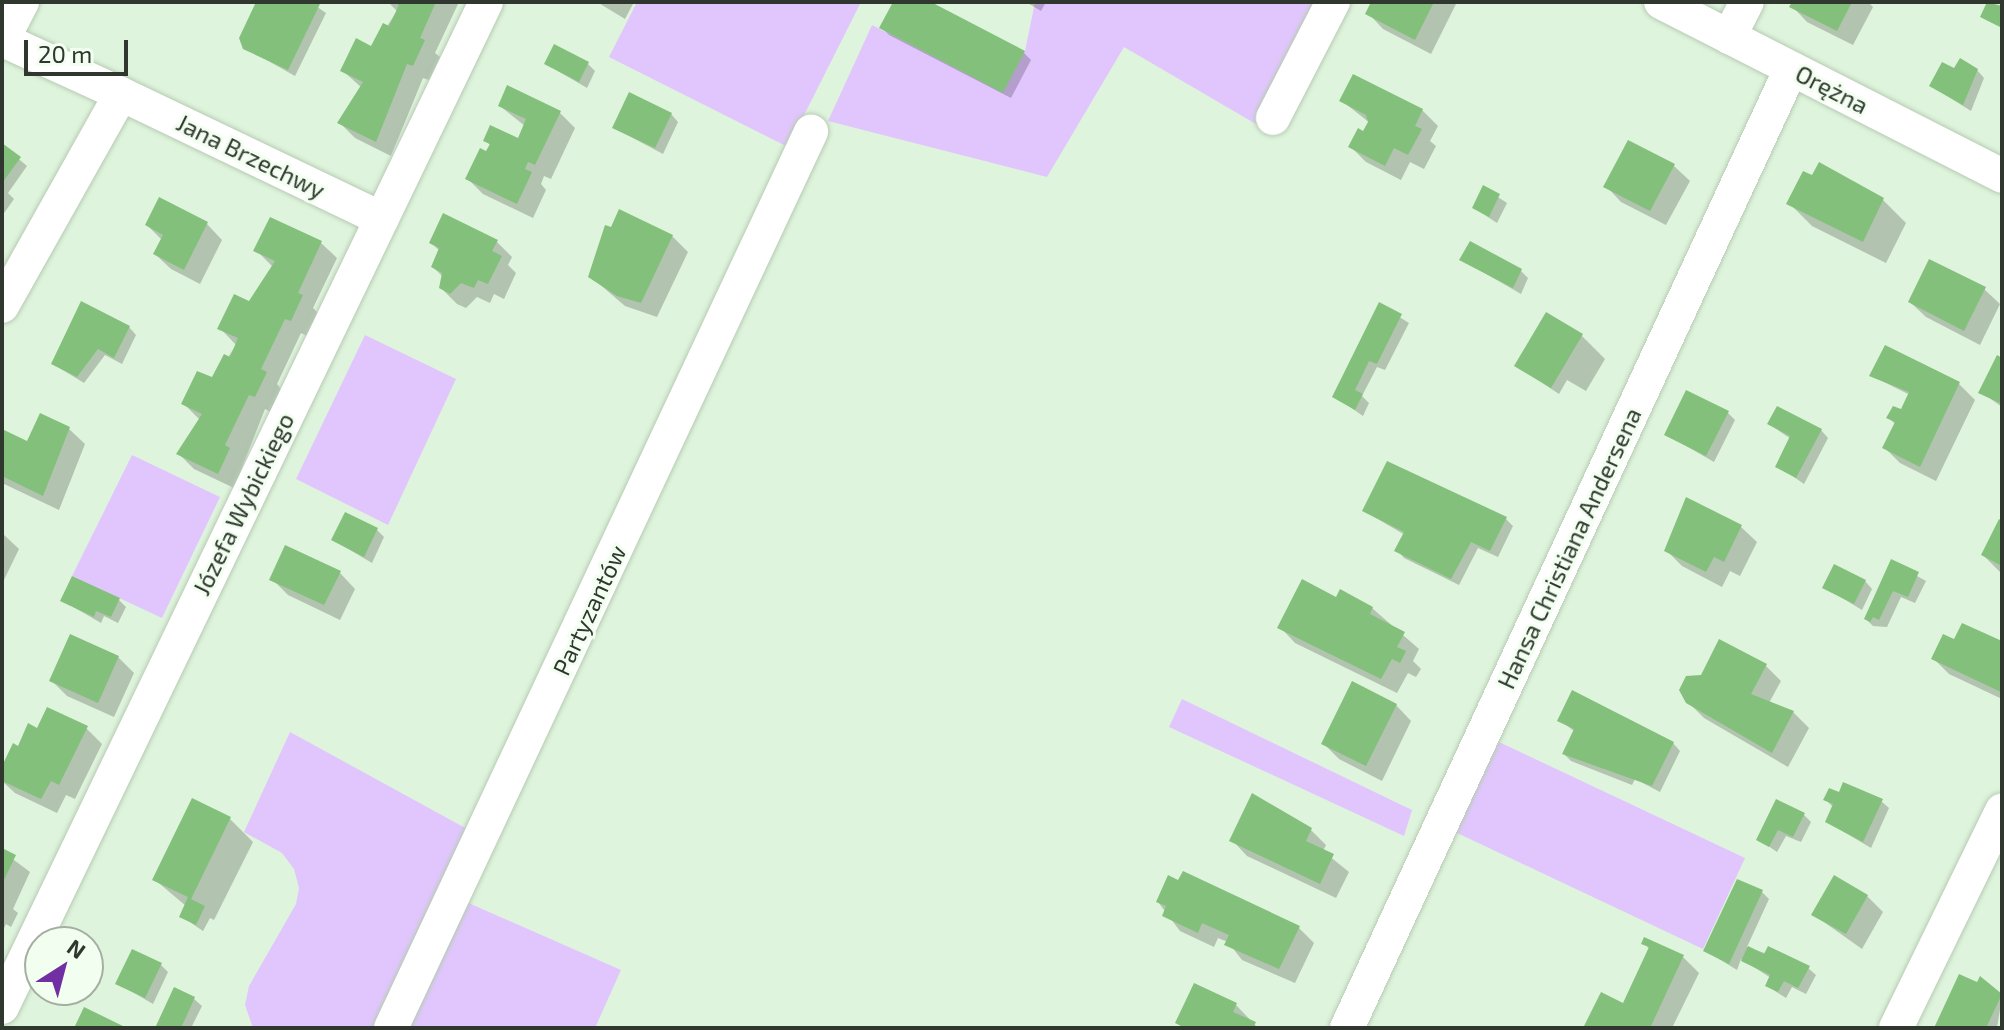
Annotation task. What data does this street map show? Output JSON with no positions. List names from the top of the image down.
{
  "streets": {
    "street": [
      "Orężna",
      "Jana Brzechwy",
      "Józefa Wybickiego",
      "Hansa Christiana Andersena",
      "Partyzantów"
    ]
  },
  "crossings": [
    ["Orężna", "Hansa Christiana Andersena"],
    ["Jana Brzechwy", "Józefa Wybickiego"]
  ],
  "scale_bar": "20 m",
  "north": "top right"
}
